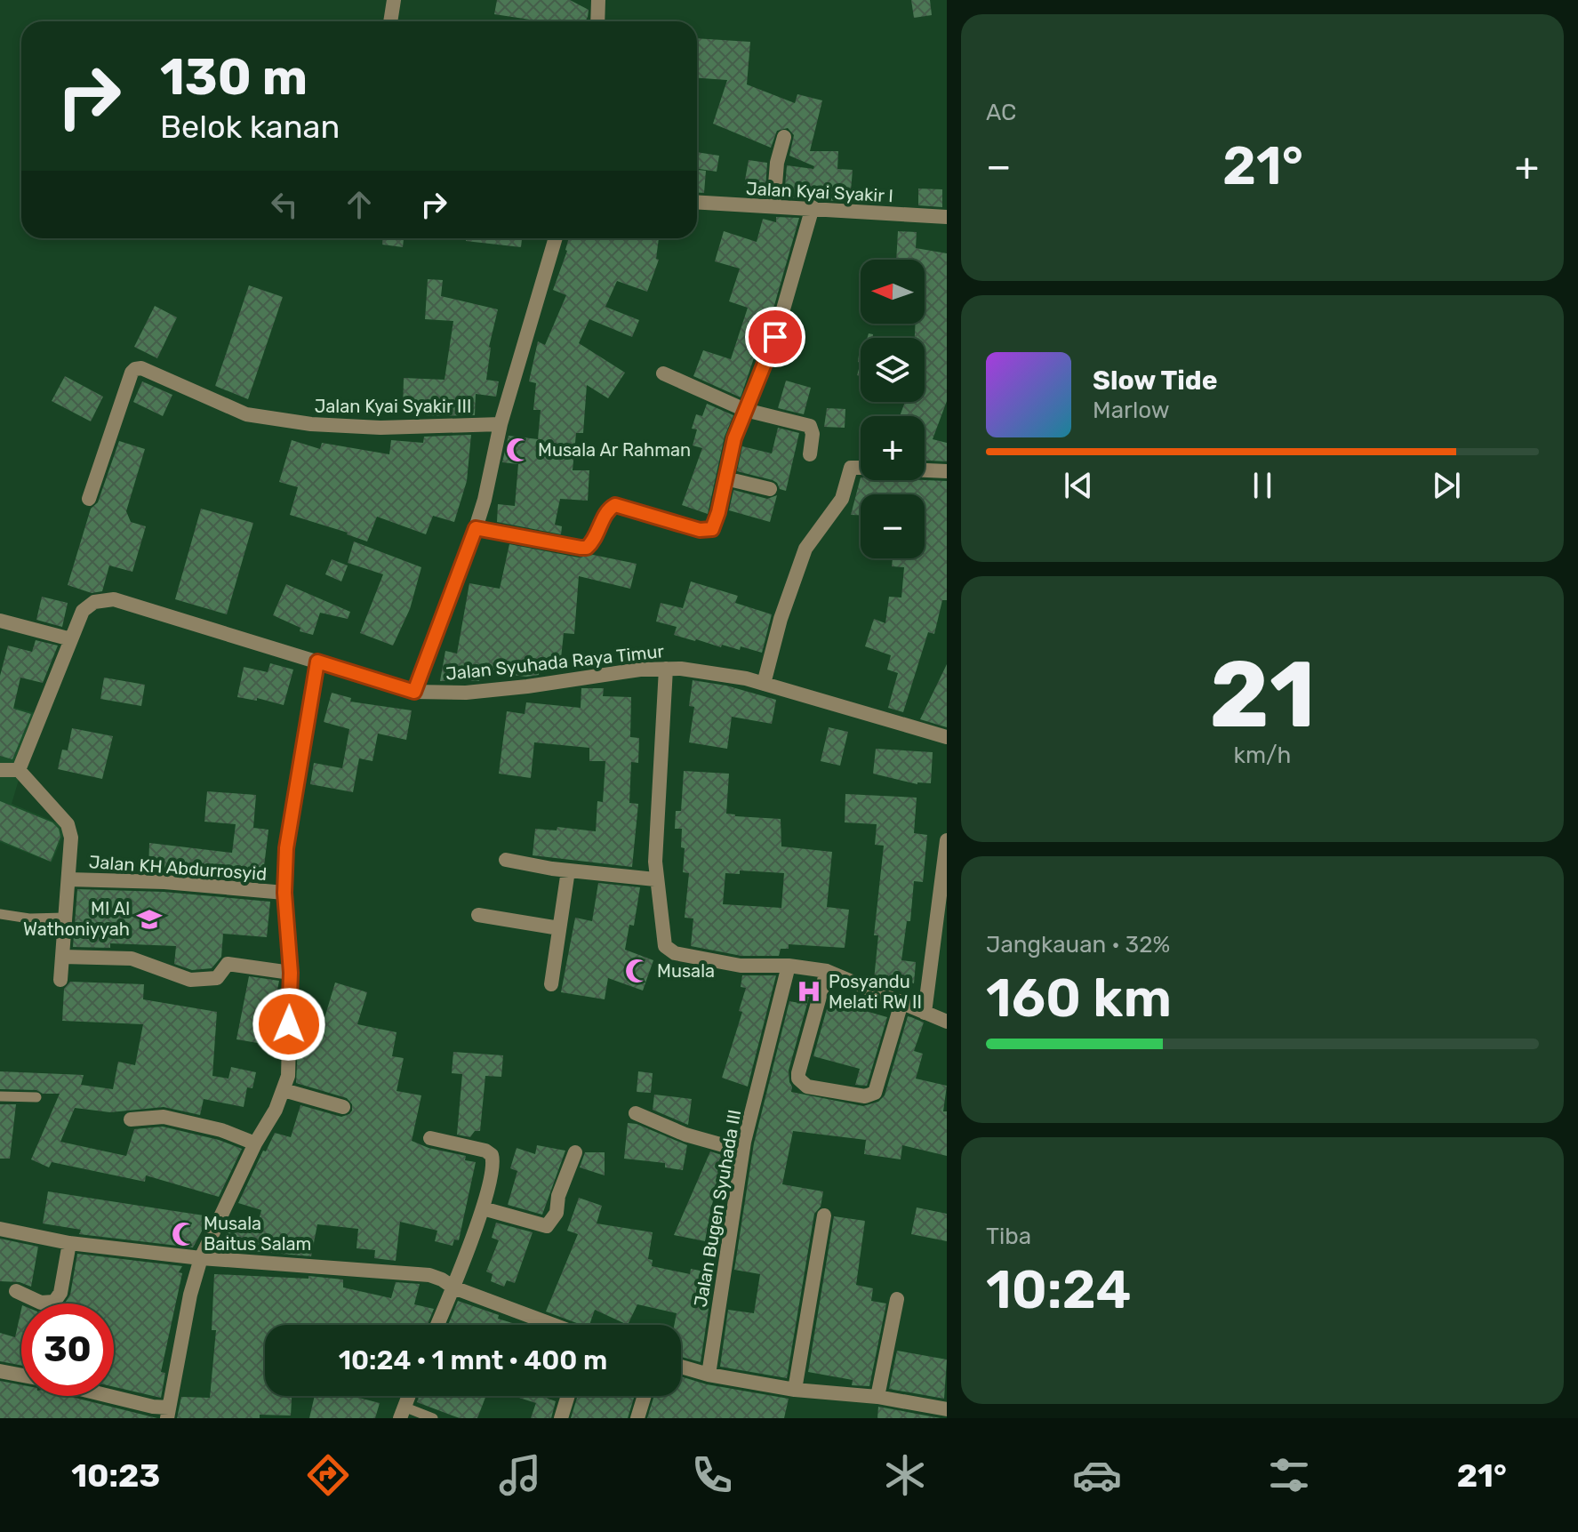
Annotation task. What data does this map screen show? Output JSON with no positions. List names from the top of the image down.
{
  "streets": {
    "street": [
      "Jalan Kyai Syakir I",
      "Jalan Kyai Syakir III",
      "Jalan Syuhada Raya Timur",
      "Jalan KH Abdurrosyid",
      "Jalan Bugen Syuhada III"
    ]
  },
  "places": {
    "mosque": ["Musala Ar Rahman", "Musala", "Musala Baitus Salam"],
    "school or university": ["MI Al Wathoniyyah"],
    "hospital": ["Posyandu Melati RW II"]
  },
  "north": "left",
  "page": {
    "tile": [
      "AC",
      ["21", "km/h"],
      ["Jangkauan · 32%", "160 km"],
      ["Tiba", "10:24"]
    ],
    "turn": ["130 m", "Belok kanan"],
    "heat": ["−", "21°", "+"],
    "map_buttons": ["+", "−"],
    "song": ["Slow Tide", "Marlow"],
    "limit": "30",
    "trip": "10:24 · 1 mnt · 400 m",
    "tabs": ["10:23", "21°"]
  }
}
